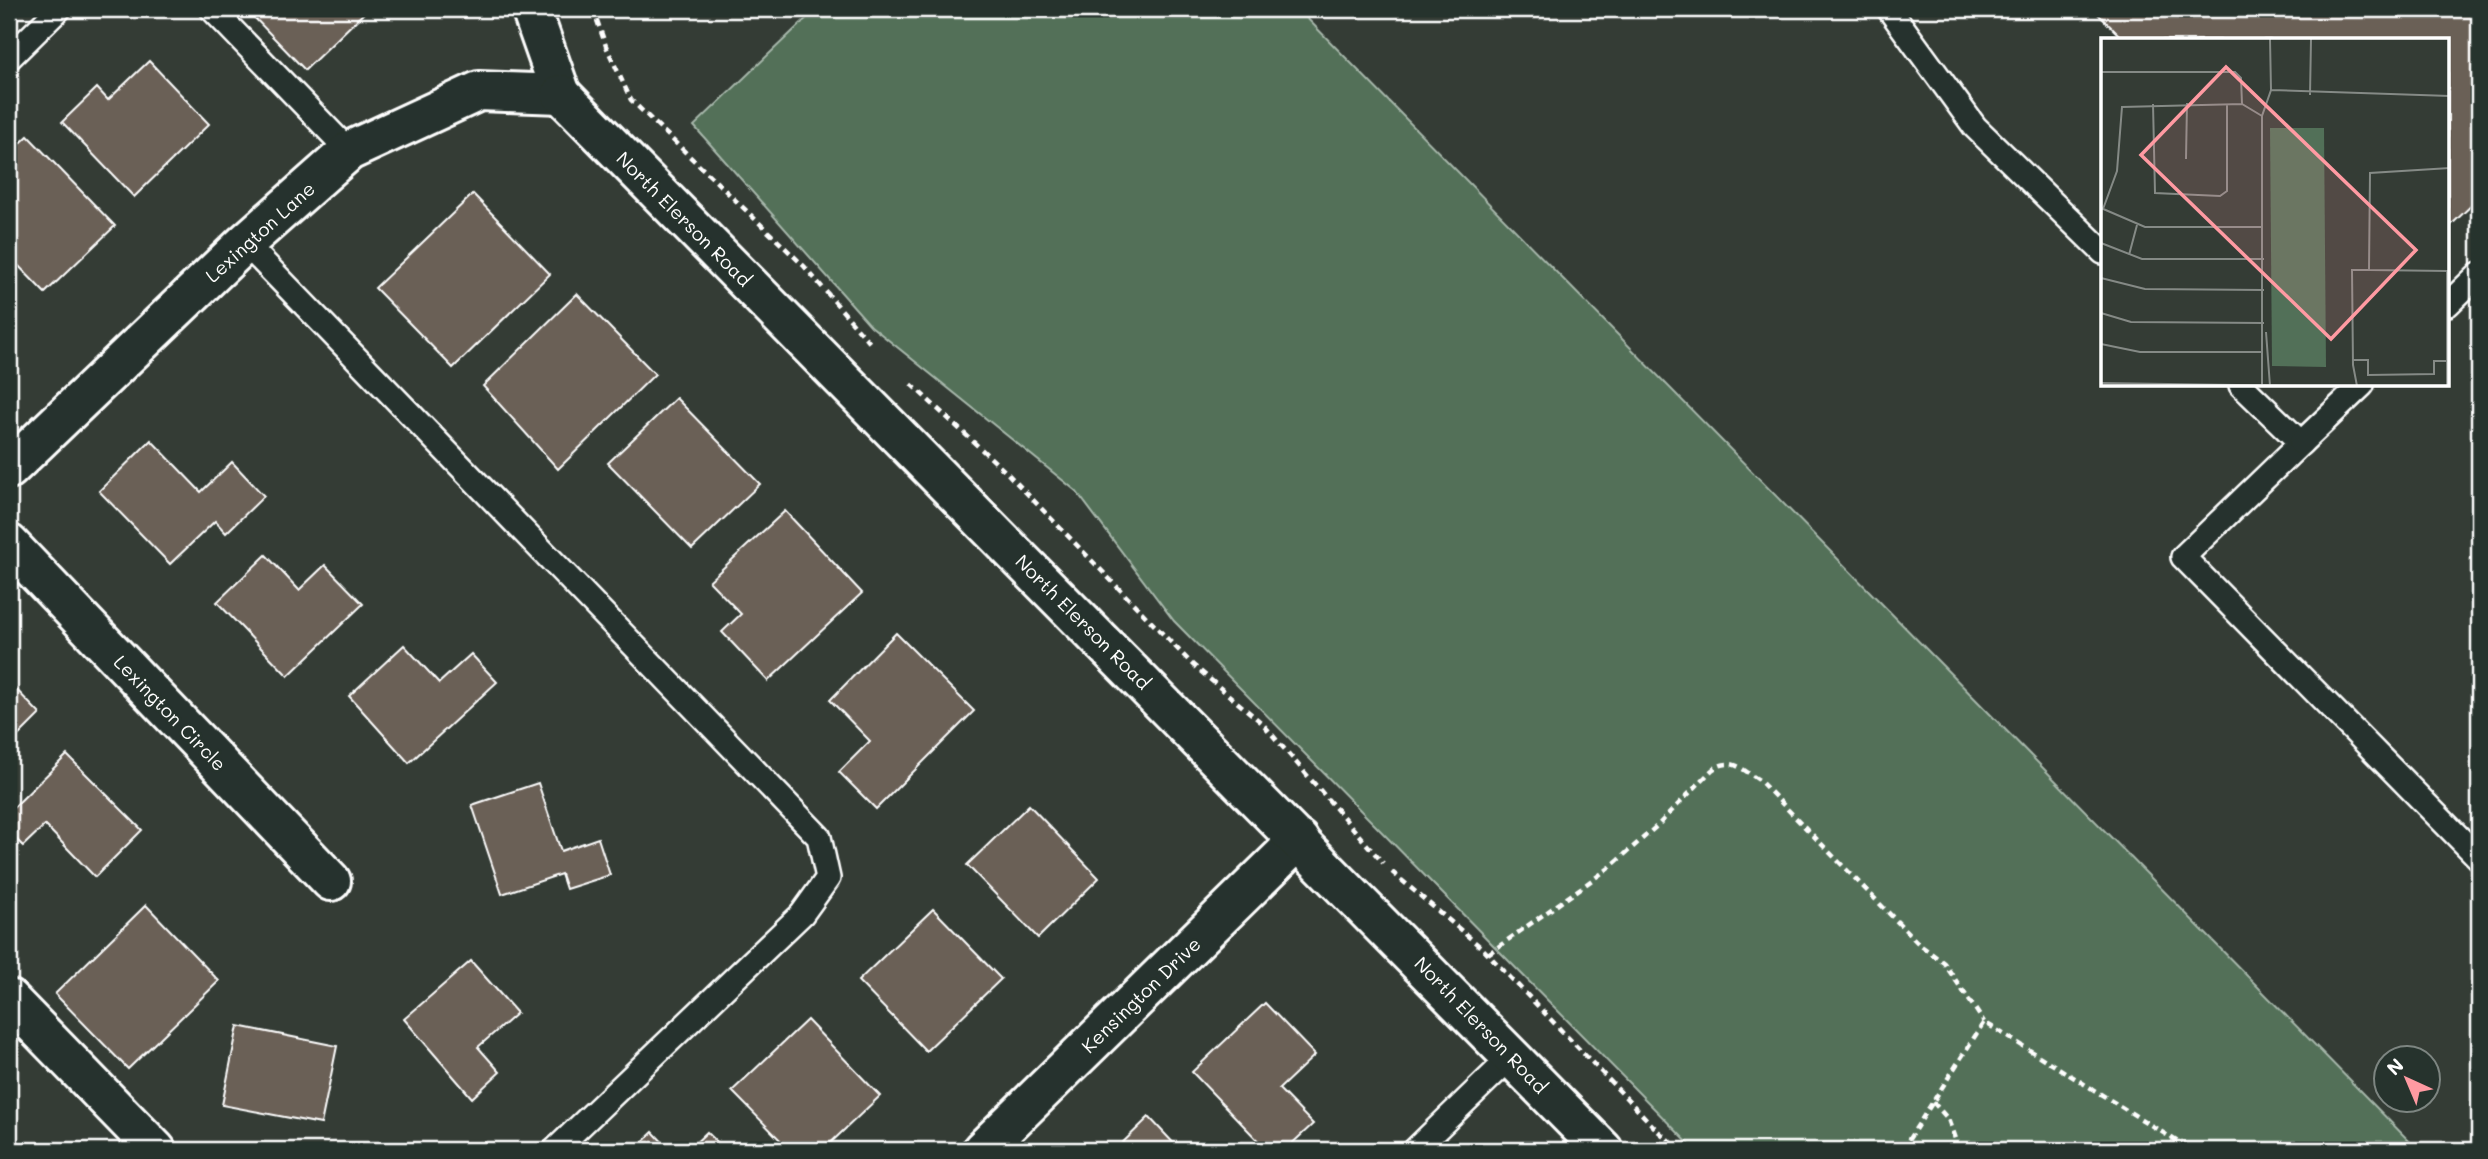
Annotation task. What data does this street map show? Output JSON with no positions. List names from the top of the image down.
{
  "streets": {
    "street": [
      "North Elerson Road",
      "Lexington Lane",
      "Lexington Circle",
      "Kensington Drive"
    ]
  },
  "crossings": [
    ["North Elerson Road", "Lexington Lane"],
    ["North Elerson Road", "Kensington Drive"]
  ],
  "north": "top left"
}
